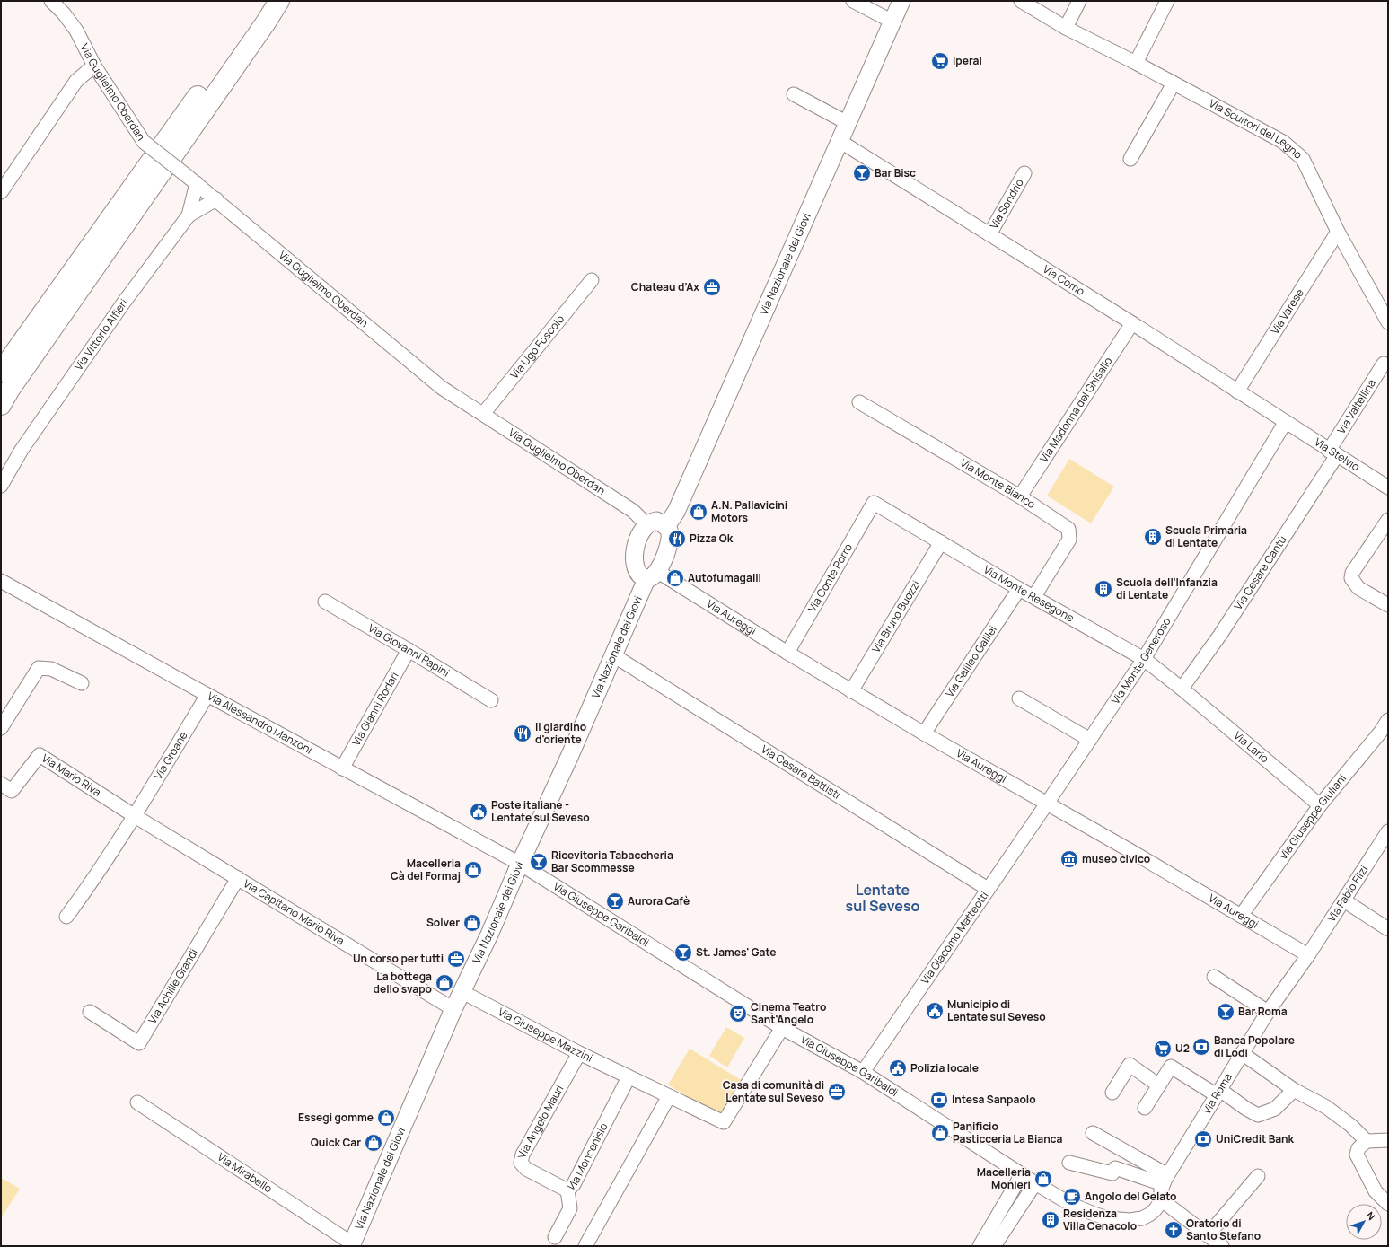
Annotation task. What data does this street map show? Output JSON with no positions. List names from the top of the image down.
{
  "streets": {
    "main road": ["Via Nazionale dei Giovi"],
    "street": [
      "Via Guglielmo Oberdan",
      "Via Scultori del Legno",
      "Via Sondrio",
      "Via Como",
      "Via Varese",
      "Via Vittorio Alfieri",
      "Via Ugo Foscolo",
      "Via Valtellina",
      "Via Madonna del Ghisallo",
      "Via Stelvio",
      "Via Monte Bianco",
      "Via Cesare Cantù",
      "Via Conte Porro",
      "Via Monte Resegone",
      "Via Bruno Buozzi",
      "Via Aureggi",
      "Via Giovanni Papini",
      "Via Galileo Galilei",
      "Via Monte Generoso",
      "Via Gianni Rodari",
      "Via Alessandro Manzoni",
      "Via Lario",
      "Via Groane",
      "Via Cesare Battisti",
      "Via Mario Riva",
      "Via Giuseppe Giuliani",
      "Via Fabio Filzi",
      "Via Capitano Mario Riva",
      "Via Giuseppe Garibaldi",
      "Via Giacomo Matteotti",
      "Via Achille Grandi",
      "Via Giuseppe Mazzini",
      "Via Roma",
      "Via Angelo Mauri",
      "Via Moncenisio",
      "Via Mirabello"
    ]
  },
  "crossings": [
    ["Via Guglielmo Oberdan", "Via Vittorio Alfieri"],
    ["Via Guglielmo Oberdan", "Via Ugo Foscolo"],
    ["Via Scultori del Legno", "Via Varese"],
    ["Via Sondrio", "Via Como"],
    ["Via Nazionale dei Giovi", "Via Como"],
    ["Via Nazionale dei Giovi", "Via Aureggi"],
    ["Via Nazionale dei Giovi", "Via Alessandro Manzoni"],
    ["Via Nazionale dei Giovi", "Via Cesare Battisti"],
    ["Via Nazionale dei Giovi", "Via Capitano Mario Riva"],
    ["Via Nazionale dei Giovi", "Via Giuseppe Garibaldi"],
    ["Via Nazionale dei Giovi", "Via Giuseppe Mazzini"],
    ["Via Nazionale dei Giovi", "Via Mirabello"],
    ["Via Como", "Via Varese"],
    ["Via Como", "Via Madonna del Ghisallo"],
    ["Via Como", "Via Stelvio"],
    ["Via Como", "Via Monte Generoso"],
    ["Via Valtellina", "Via Stelvio"],
    ["Via Valtellina", "Via Cesare Cantù"],
    ["Via Madonna del Ghisallo", "Via Monte Bianco"],
    ["Via Stelvio", "Via Cesare Cantù"],
    ["Via Stelvio", "Via Monte Generoso"],
    ["Via Monte Bianco", "Via Monte Resegone"],
    ["Via Cesare Cantù", "Via Monte Resegone"],
    ["Via Cesare Cantù", "Via Lario"],
    ["Via Conte Porro", "Via Monte Resegone"],
    ["Via Conte Porro", "Via Aureggi"],
    ["Via Monte Resegone", "Via Bruno Buozzi"],
    ["Via Monte Resegone", "Via Galileo Galilei"],
    ["Via Monte Resegone", "Via Monte Generoso"],
    ["Via Monte Resegone", "Via Lario"],
    ["Via Bruno Buozzi", "Via Aureggi"],
    ["Via Aureggi", "Via Galileo Galilei"],
    ["Via Aureggi", "Via Monte Generoso"],
    ["Via Aureggi", "Via Giuseppe Giuliani"],
    ["Via Aureggi", "Via Fabio Filzi"],
    ["Via Aureggi", "Via Giacomo Matteotti"],
    ["Via Aureggi", "Via Roma"],
    ["Via Giovanni Papini", "Via Gianni Rodari"],
    ["Via Monte Generoso", "Via Giacomo Matteotti"],
    ["Via Gianni Rodari", "Via Alessandro Manzoni"],
    ["Via Alessandro Manzoni", "Via Groane"],
    ["Via Alessandro Manzoni", "Via Giuseppe Garibaldi"],
    ["Via Lario", "Via Giuseppe Giuliani"],
    ["Via Groane", "Via Mario Riva"],
    ["Via Groane", "Via Capitano Mario Riva"],
    ["Via Cesare Battisti", "Via Giacomo Matteotti"],
    ["Via Mario Riva", "Via Capitano Mario Riva"],
    ["Via Fabio Filzi", "Via Roma"],
    ["Via Capitano Mario Riva", "Via Achille Grandi"],
    ["Via Giuseppe Garibaldi", "Via Giacomo Matteotti"],
    ["Via Giuseppe Garibaldi", "Via Giuseppe Mazzini"],
    ["Via Giuseppe Garibaldi", "Via Roma"],
    ["Via Giuseppe Mazzini", "Via Angelo Mauri"],
    ["Via Giuseppe Mazzini", "Via Moncenisio"],
    ["Via Angelo Mauri", "Via Moncenisio"]
  ],
  "districts": ["Lentate sul Seveso"],
  "places": {
    "supermarket": ["Iperal", "U2"],
    "bar": [
      "Bar Bisc",
      "Ricevitoria Tabaccheria Bar Scommesse",
      "Aurora Cafè",
      "St. James' Gate",
      "Bar Roma"
    ],
    "office": ["Chateau d’Ax", "Un corso per tutti", "Casa di comunità di Lentate sul Seveso"],
    "shop": [
      "A.N. Pallavicini Motors",
      "Autofumagalli",
      "Macelleria Cà del Formaj",
      "Solver",
      "La bottega dello svapo",
      "Essegi gomme",
      "Panificio Pasticceria La Bianca",
      "Quick Car",
      "Macelleria Monieri"
    ],
    "building": ["Scuola Primaria di Lentate", "Scuola dell’Infanzia di Lentate", "Residenza Villa Cenacolo"],
    "restaurant": ["Pizza Ok", "Il giardino d'oriente"],
    "public building": ["Poste italiane - Lentate sul Seveso", "Municipio di Lentate sul Seveso", "Polizia locale"],
    "museum": ["museo civico"],
    "theatre": ["Cinema Teatro Sant'Angelo"],
    "bank": ["Banca Popolare di Lodi", "Intesa Sanpaolo", "UniCredit Bank"],
    "cafe": ["Angolo del Gelato"],
    "church": ["Oratorio di Santo Stefano"]
  },
  "north": "top right"
}
